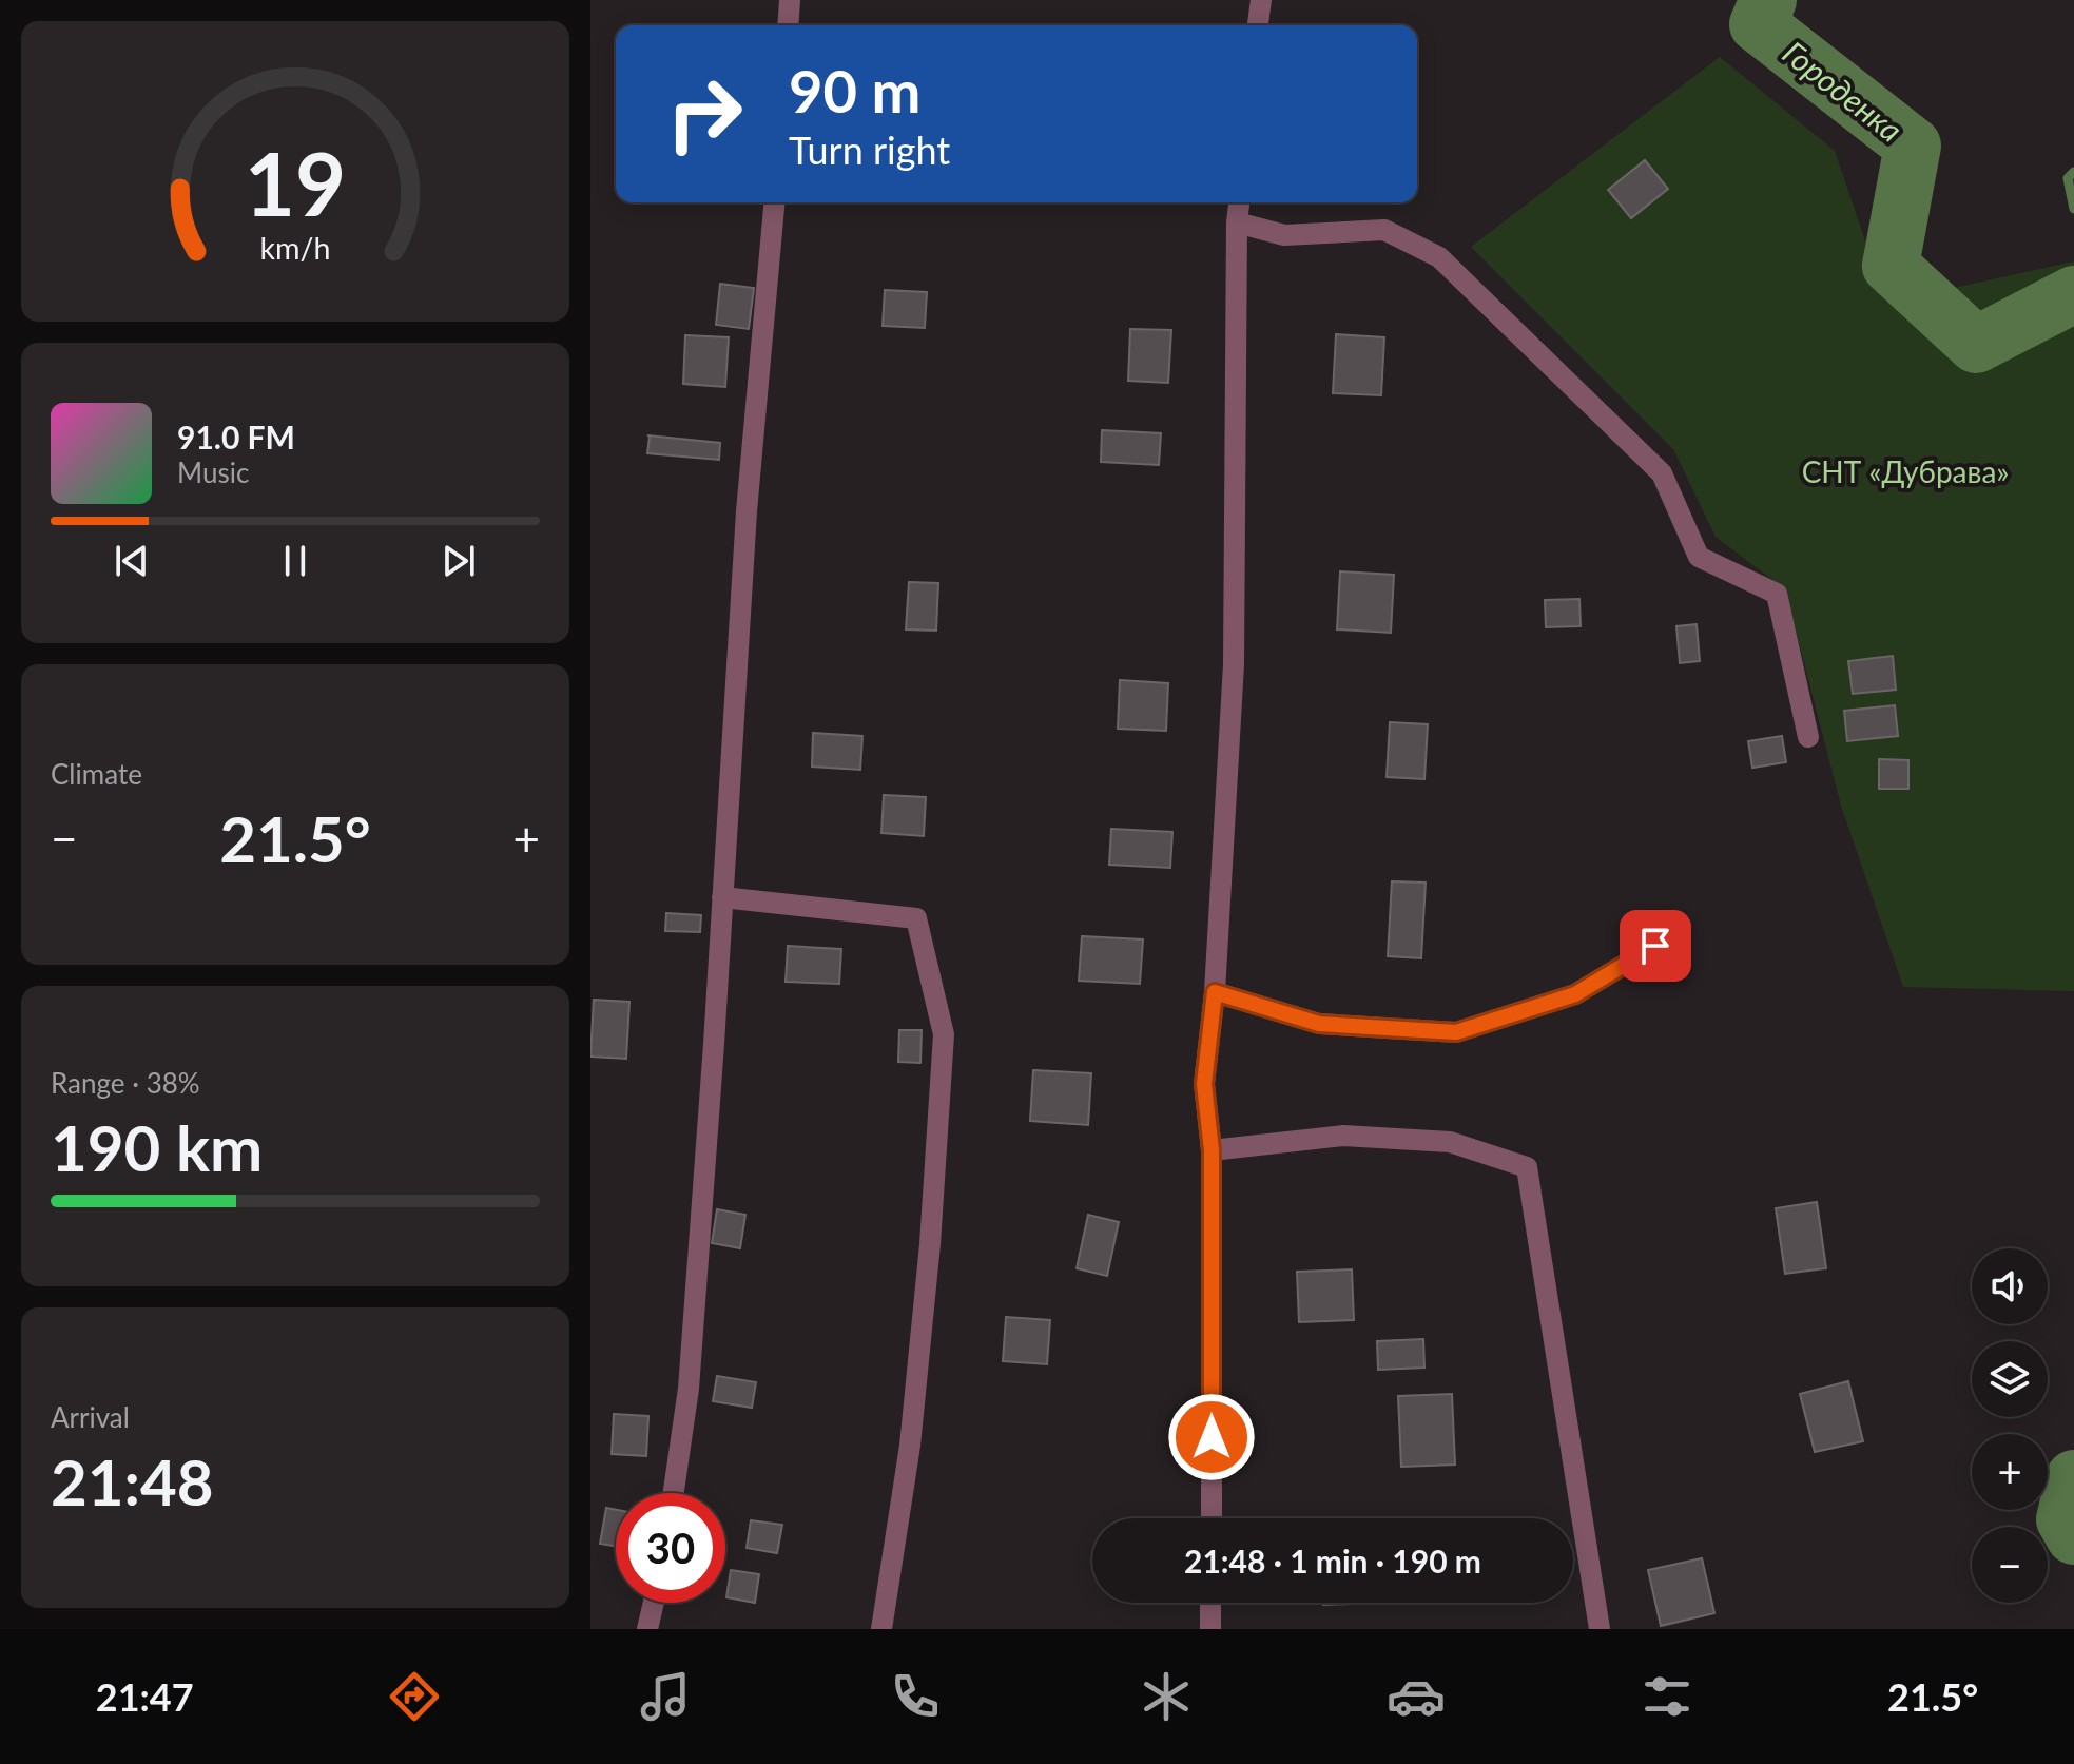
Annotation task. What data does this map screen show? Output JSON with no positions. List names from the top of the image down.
{
  "water": ["Городенка"],
  "parks": ["СНТ «Дубрава»"],
  "page": {
    "turn": ["90 m", "Turn right"],
    "song": ["91.0 FM", "Music"],
    "tile": [
      "Climate",
      ["Range · 38%", "190 km"],
      ["Arrival", "21:48"]
    ],
    "heat": ["−", "21.5°", "+"],
    "map_buttons": ["+", "−"],
    "limit": "30",
    "trip": "21:48 · 1 min · 190 m",
    "tabs": ["21:47", "21.5°"],
    "gauge": ["19", "km/h"]
  }
}
